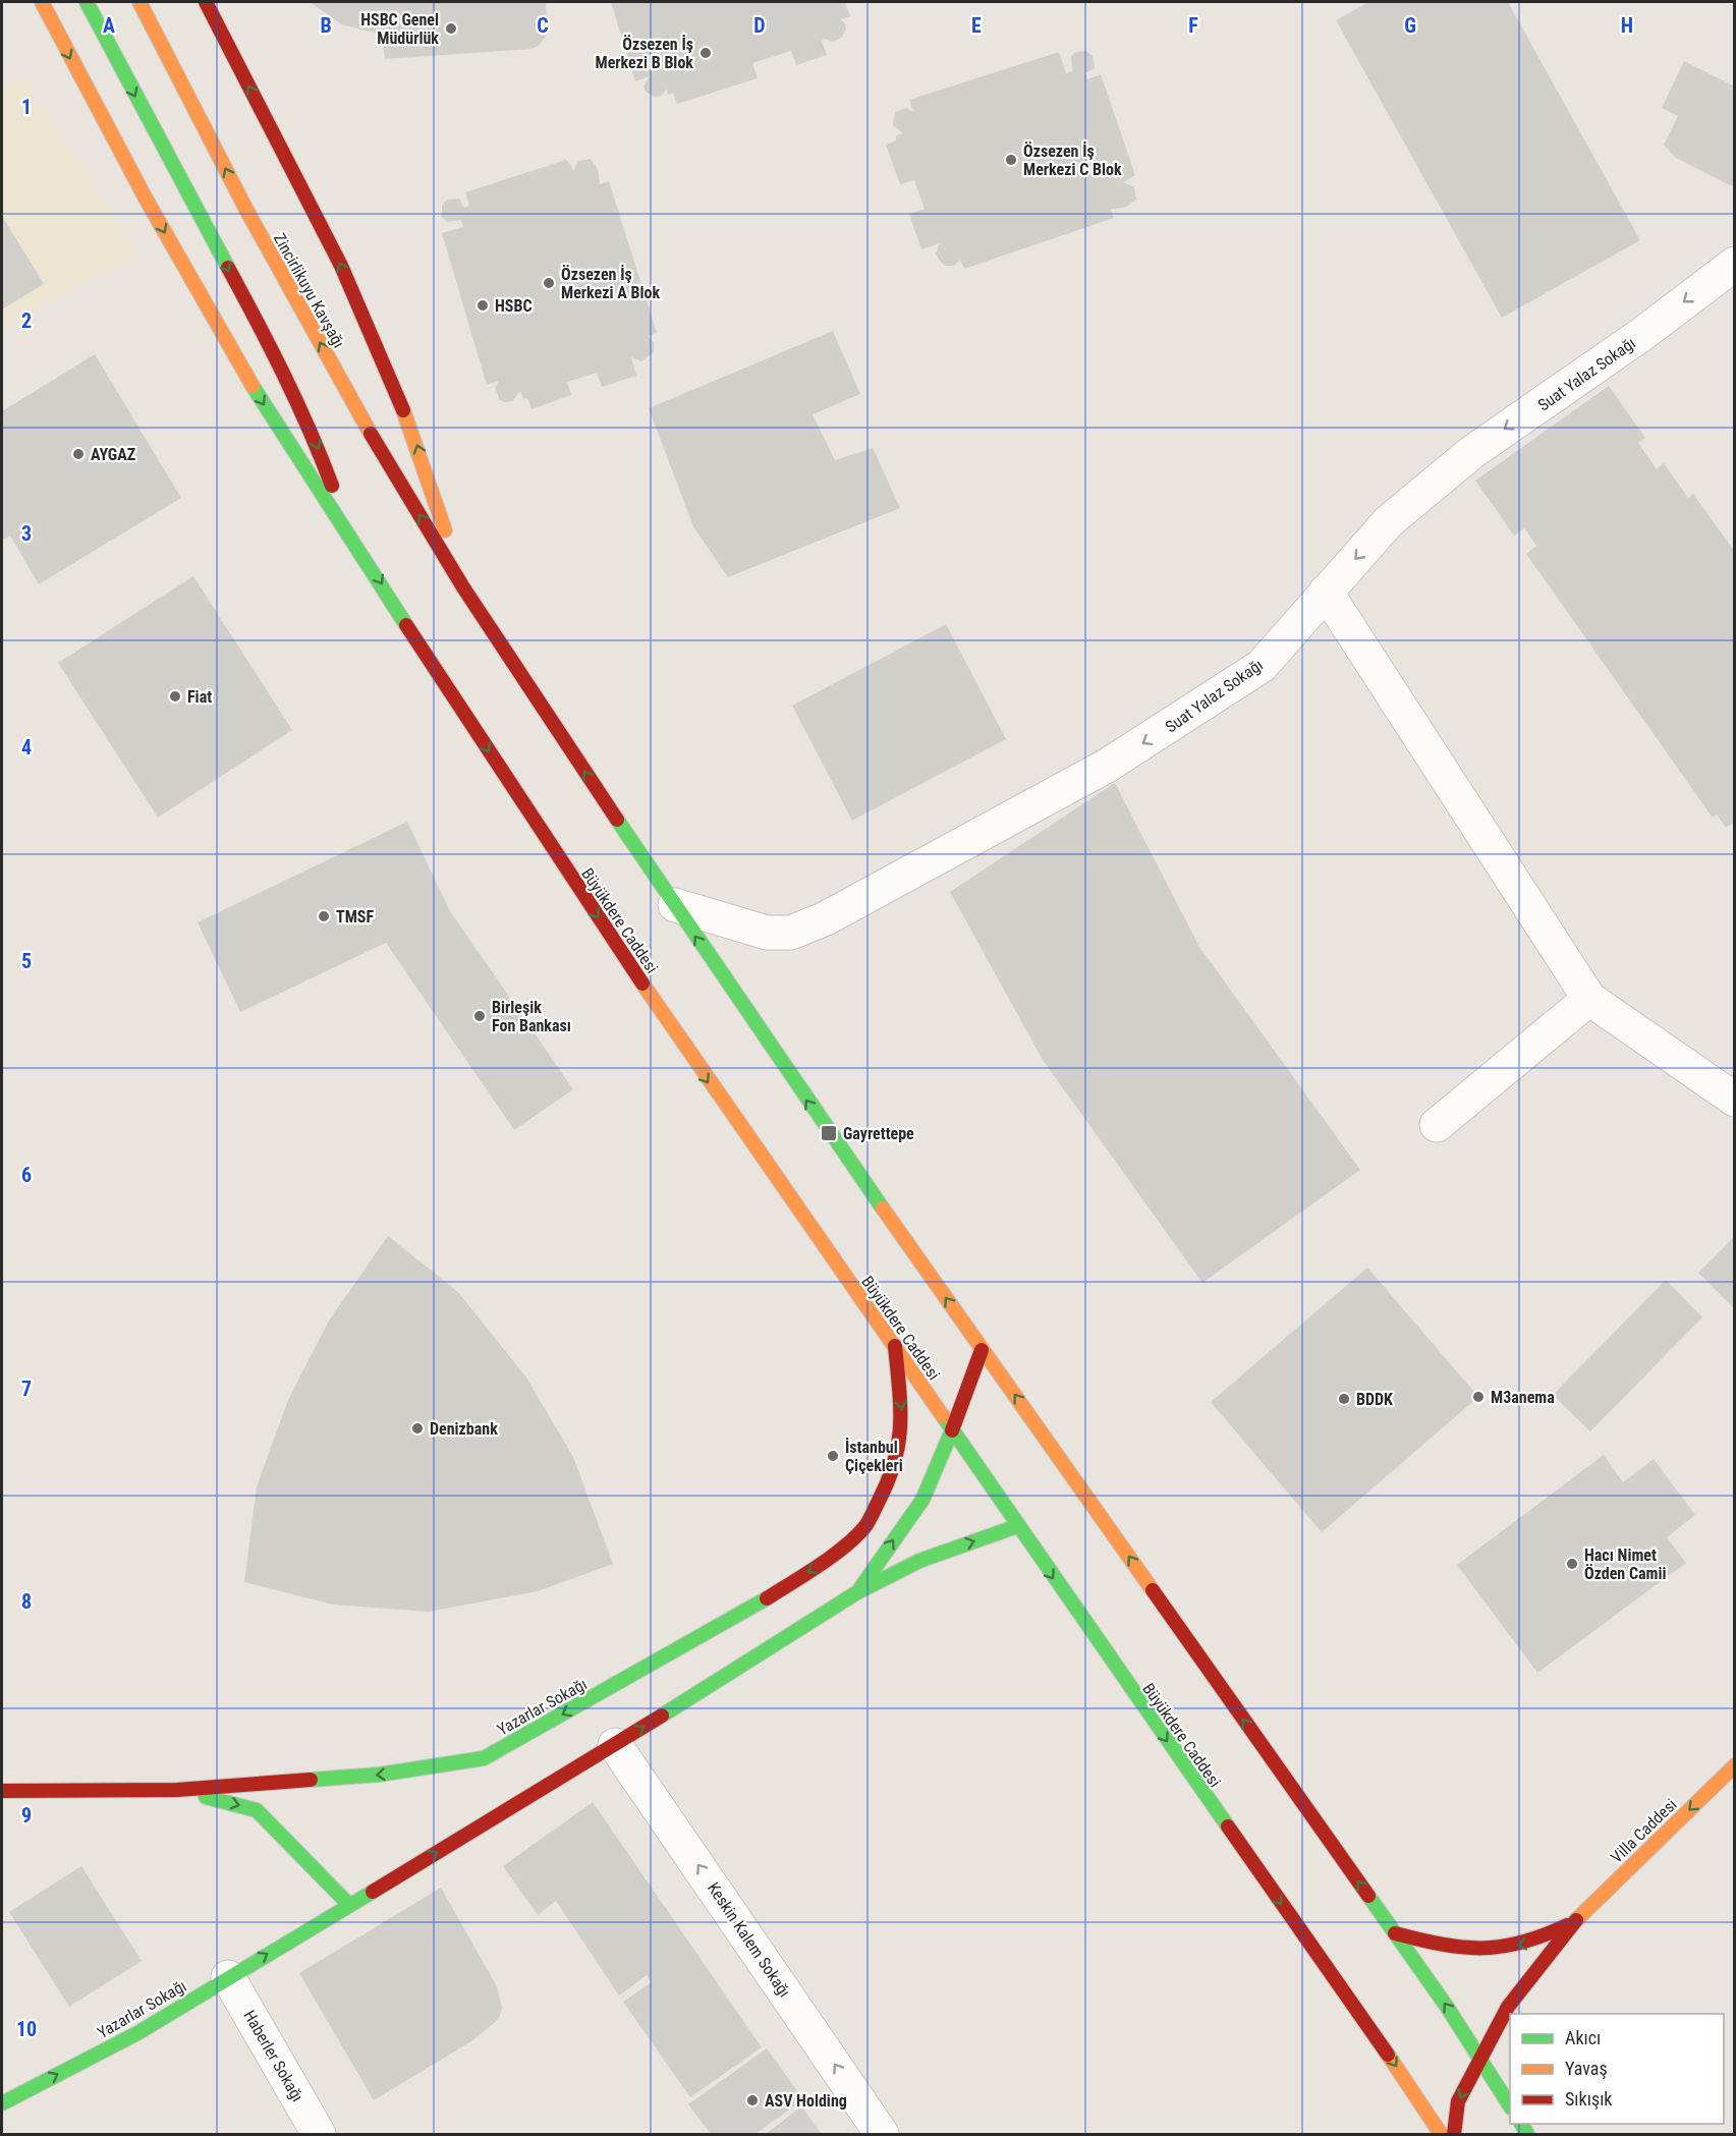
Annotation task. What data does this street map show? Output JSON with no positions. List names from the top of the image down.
{
  "streets": {
    "main road": [
      "Zincirlikuyu Kavşağı",
      "Büyükdere Caddesi",
      "Yazarlar Sokağı",
      "Villa Caddesi"
    ],
    "street": ["Suat Yalaz Sokağı", "Keskin Kalem Sokağı", "Haberler Sokağı"]
  },
  "crossings": [
    ["Büyükdere Caddesi", "Yazarlar Sokağı"],
    ["Yazarlar Sokağı", "Keskin Kalem Sokağı"],
    ["Yazarlar Sokağı", "Haberler Sokağı"]
  ],
  "one_way": ["Suat Yalaz Sokağı", "Villa Caddesi", "Keskin Kalem Sokağı"],
  "places": {
    "other": [
      "HSBC Genel Müdürlük",
      "Özsezen İş Merkezi B Blok",
      "Özsezen İş Merkezi C Blok",
      "Özsezen İş Merkezi A Blok",
      "HSBC",
      "AYGAZ",
      "Fiat",
      "TMSF",
      "Birleşik Fon Bankası",
      "M3anema",
      "BDDK",
      "Denizbank",
      "İstanbul Çiçekleri",
      "Hacı Nimet Özden Camii",
      "ASV Holding"
    ],
    "transit": ["Gayrettepe"]
  },
  "legend": ["Akıcı", "Yavaş", "Sıkışık"],
  "grid": {
    "columns": [
      "A",
      "B",
      "C",
      "D",
      "E",
      "F",
      "G",
      "H"
    ],
    "rows": [
      "1",
      "2",
      "3",
      "4",
      "5",
      "6",
      "7",
      "8",
      "9",
      "10"
    ]
  }
}
